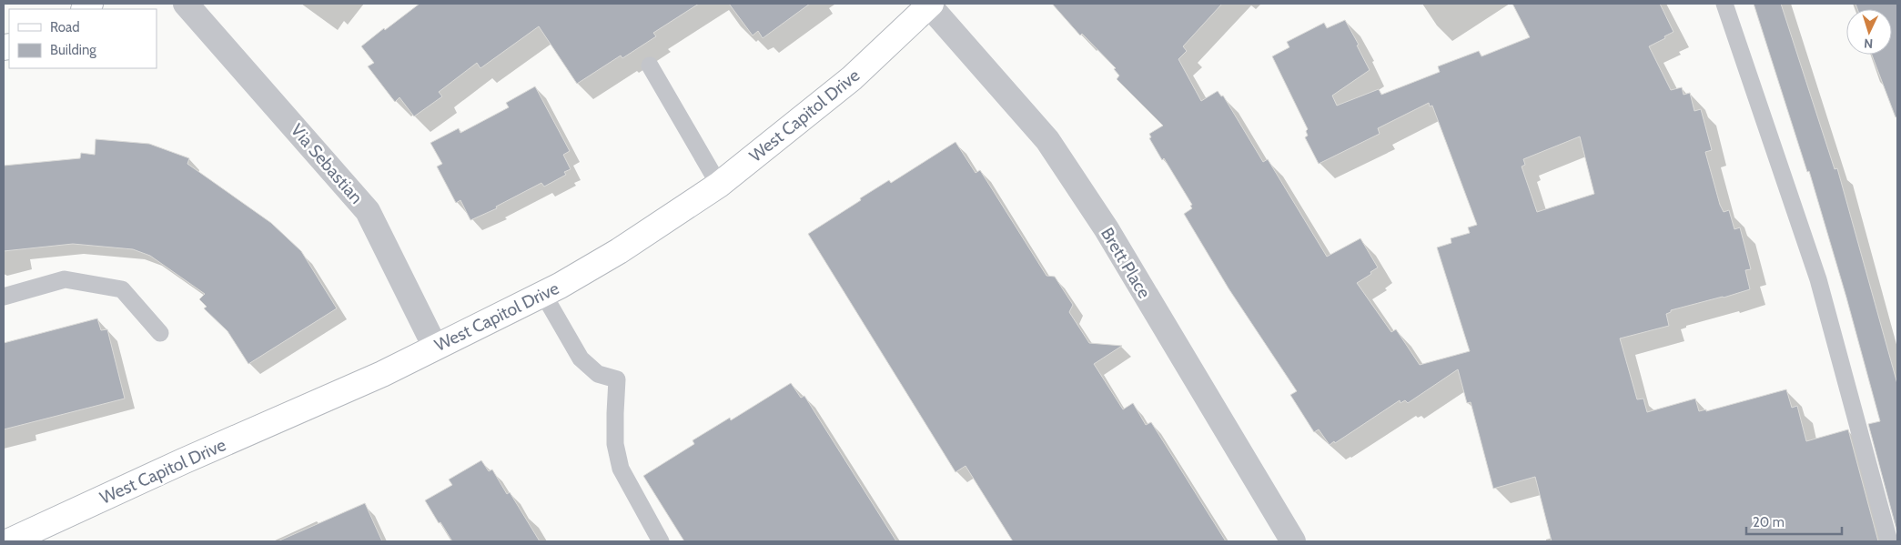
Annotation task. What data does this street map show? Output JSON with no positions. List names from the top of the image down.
{
  "streets": {
    "street": ["West Capitol Drive", "Via Sebastian", "Brett Place"]
  },
  "crossings": [
    ["West Capitol Drive", "Via Sebastian"],
    ["West Capitol Drive", "Brett Place"]
  ],
  "legend": ["Road", "Building"],
  "scale_bar": "20 m",
  "north": "bottom"
}
